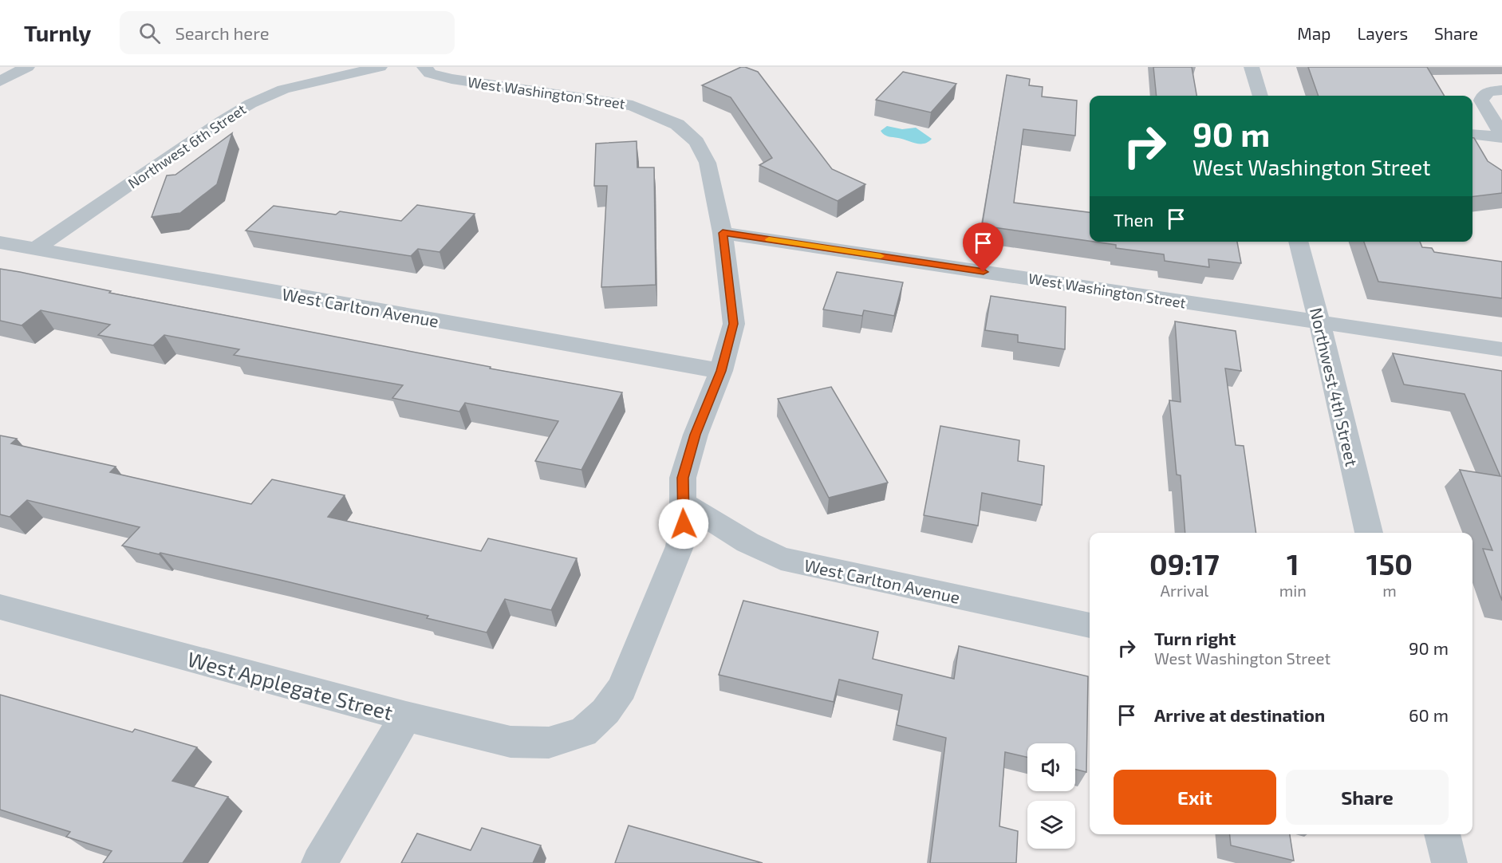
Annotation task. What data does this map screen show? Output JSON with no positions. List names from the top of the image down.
{
  "streets": {
    "street": [
      "West Washington Street",
      "Northwest 6th Street",
      "West Carlton Avenue",
      "Northwest 4th Street",
      "West Applegate Street"
    ]
  },
  "crossings": [
    ["West Washington Street", "Northwest 4th Street"],
    ["Northwest 6th Street", "West Carlton Avenue"],
    ["West Carlton Avenue", "West Applegate Street"]
  ],
  "page": {
    "header": "Turnly",
    "search": "Search here",
    "nav": ["Map", "Layers", "Share"],
    "turn": ["90 m", "West Washington Street"],
    "then": "Then",
    "eta": [
      "09:17",
      "Arrival",
      "1",
      "min",
      "150",
      "m"
    ],
    "list": [
      {
        "name": "Turn right",
        "note": "West Washington Street",
        "value": "90 m"
      },
      {
        "name": "Arrive at destination",
        "value": "60 m"
      }
    ],
    "buttons": ["Exit", "Share"]
  }
}
